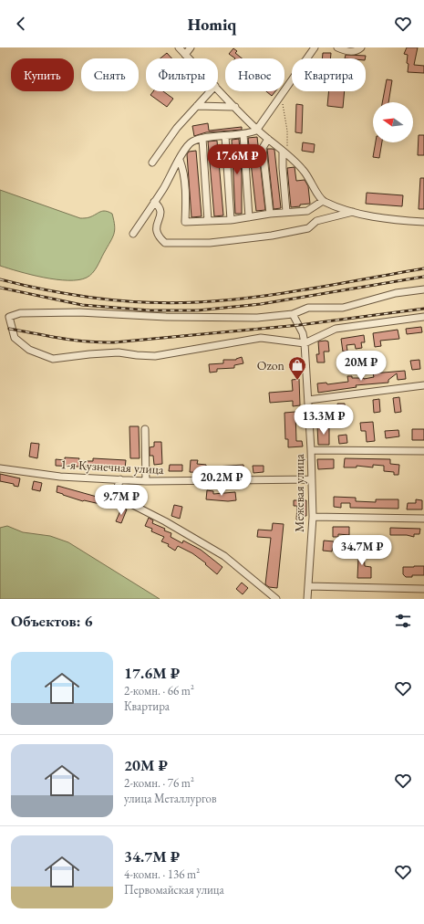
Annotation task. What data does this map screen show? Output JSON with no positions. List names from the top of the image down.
{
  "streets": {
    "street": ["1-я Кузнечная улица", "Межевая улица"]
  },
  "crossings": [
    ["1-я Кузнечная улица", "Межевая улица"]
  ],
  "places": {
    "shop": ["Ozon"]
  },
  "north": "left",
  "page": {
    "header": "Homiq",
    "chip": [
      "Купить",
      "Снять",
      "Фильтры",
      "Новое",
      "Квартира"
    ],
    "price": [
      "17.6M ₽",
      "20M ₽",
      "13.3M ₽",
      "20.2M ₽",
      "9.7M ₽",
      "34.7M ₽"
    ],
    "heading": "Объектов: 6",
    "list": [
      {
        "name": "17.6M ₽",
        "note": "2-комн. · 66 m² · Квартира"
      },
      {
        "name": "20M ₽",
        "note": "2-комн. · 76 m² · улица Металлургов"
      },
      {
        "name": "34.7M ₽",
        "note": "4-комн. · 136 m² · Первомайская улица"
      }
    ]
  }
}
